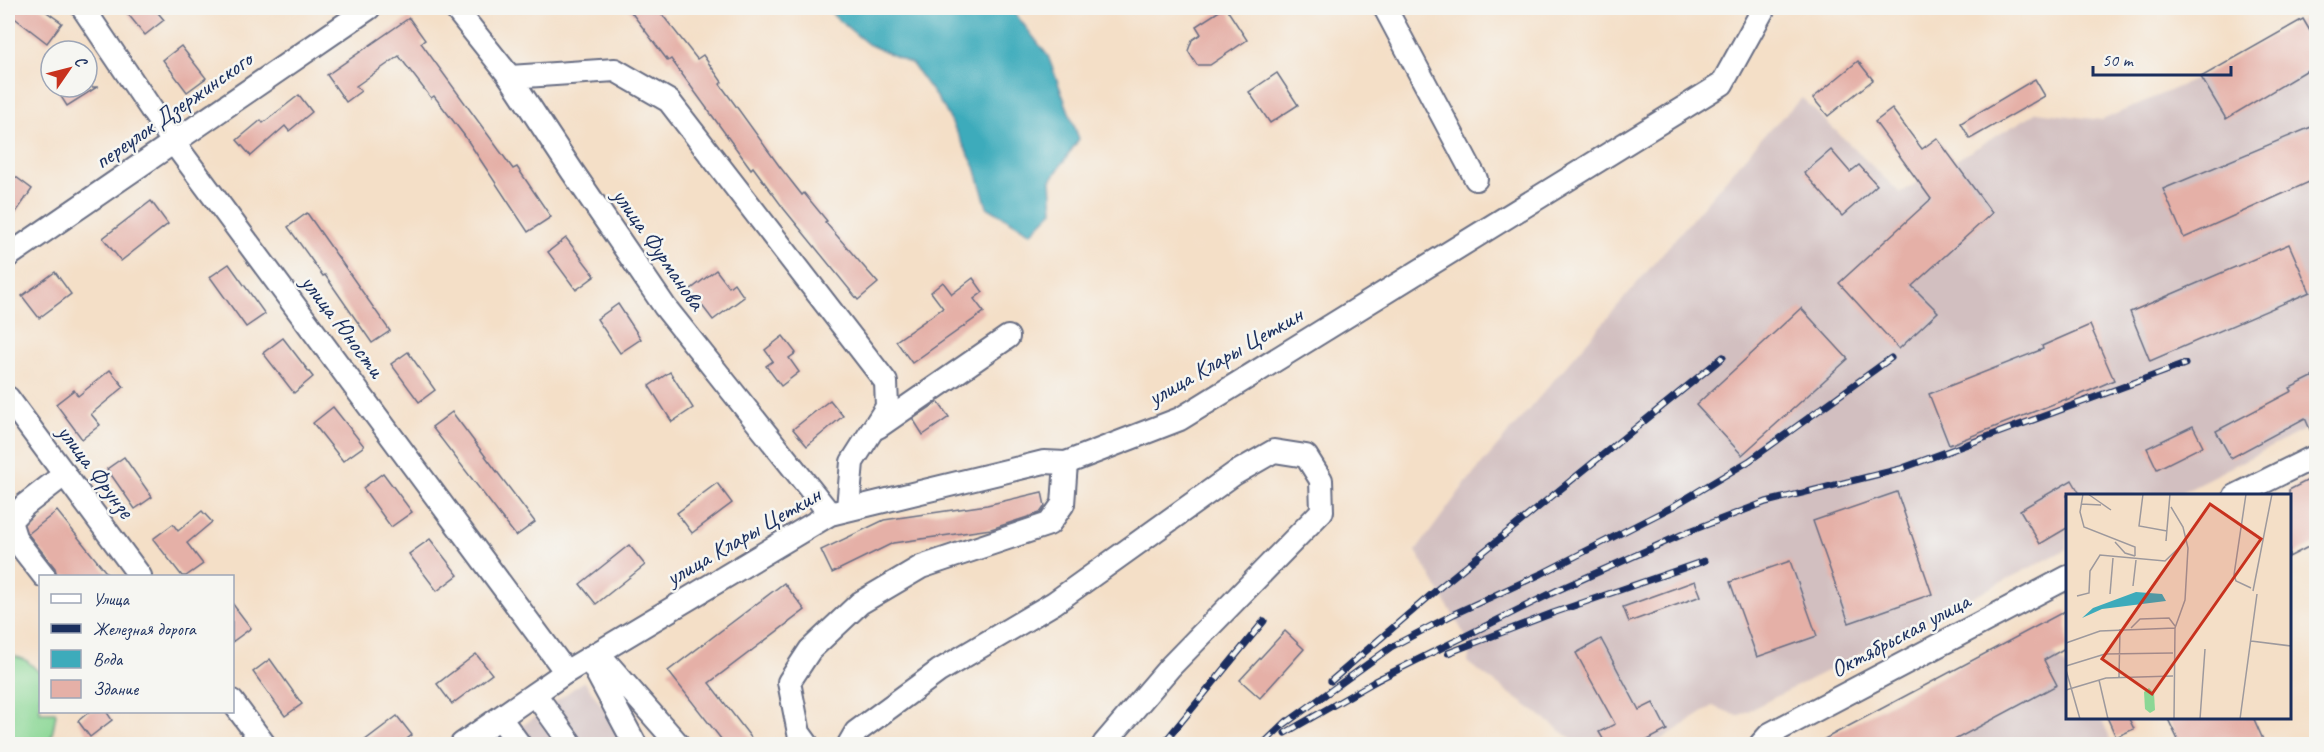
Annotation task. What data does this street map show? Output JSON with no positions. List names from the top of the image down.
{
  "streets": {
    "street": [
      "переулок Дзержинского",
      "улица Фурманова",
      "улица Юности",
      "улица Клары Цеткин",
      "улица Фрунзе",
      "Октябрьская улица"
    ]
  },
  "crossings": [
    ["переулок Дзержинского", "улица Юности"],
    ["улица Фурманова", "улица Клары Цеткин"],
    ["улица Юности", "улица Клары Цеткин"]
  ],
  "legend": [
    "Улица",
    "Железная дорога",
    "Вода",
    "Здание"
  ],
  "scale_bar": "50 m",
  "north": "top right"
}
